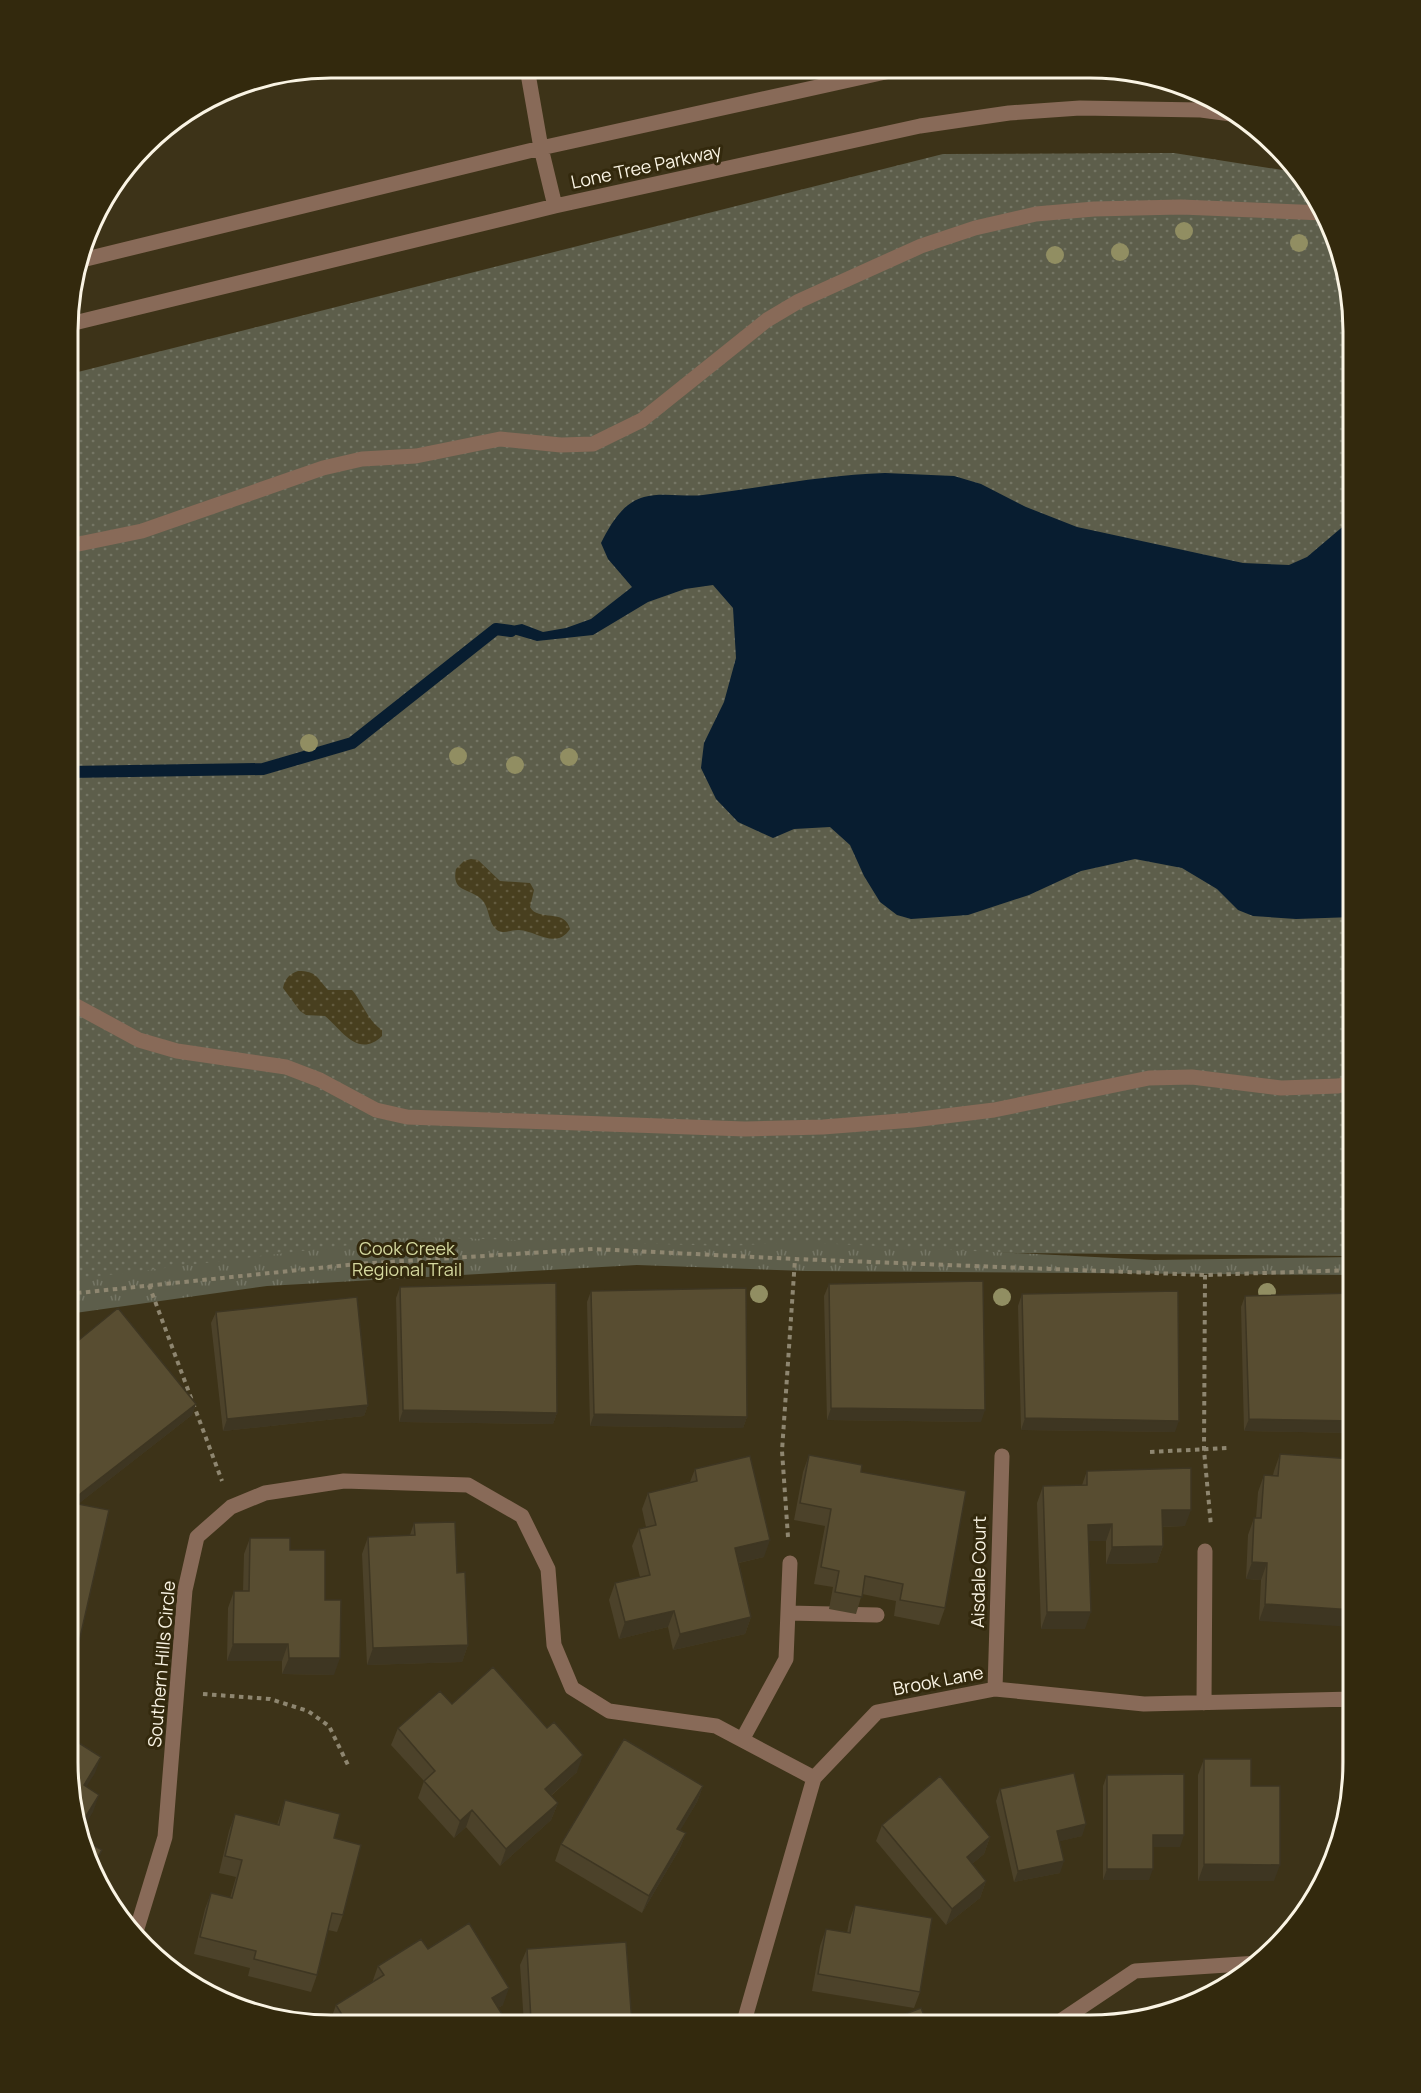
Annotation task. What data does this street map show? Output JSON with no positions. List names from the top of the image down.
{
  "streets": {
    "street": [
      "Lone Tree Parkway",
      "Aisdale Court",
      "Southern Hills Circle",
      "Brook Lane"
    ]
  },
  "crossings": [
    ["Aisdale Court", "Brook Lane"],
    ["Southern Hills Circle", "Brook Lane"]
  ],
  "parks": ["Cook Creek Regional Trail"]
}
